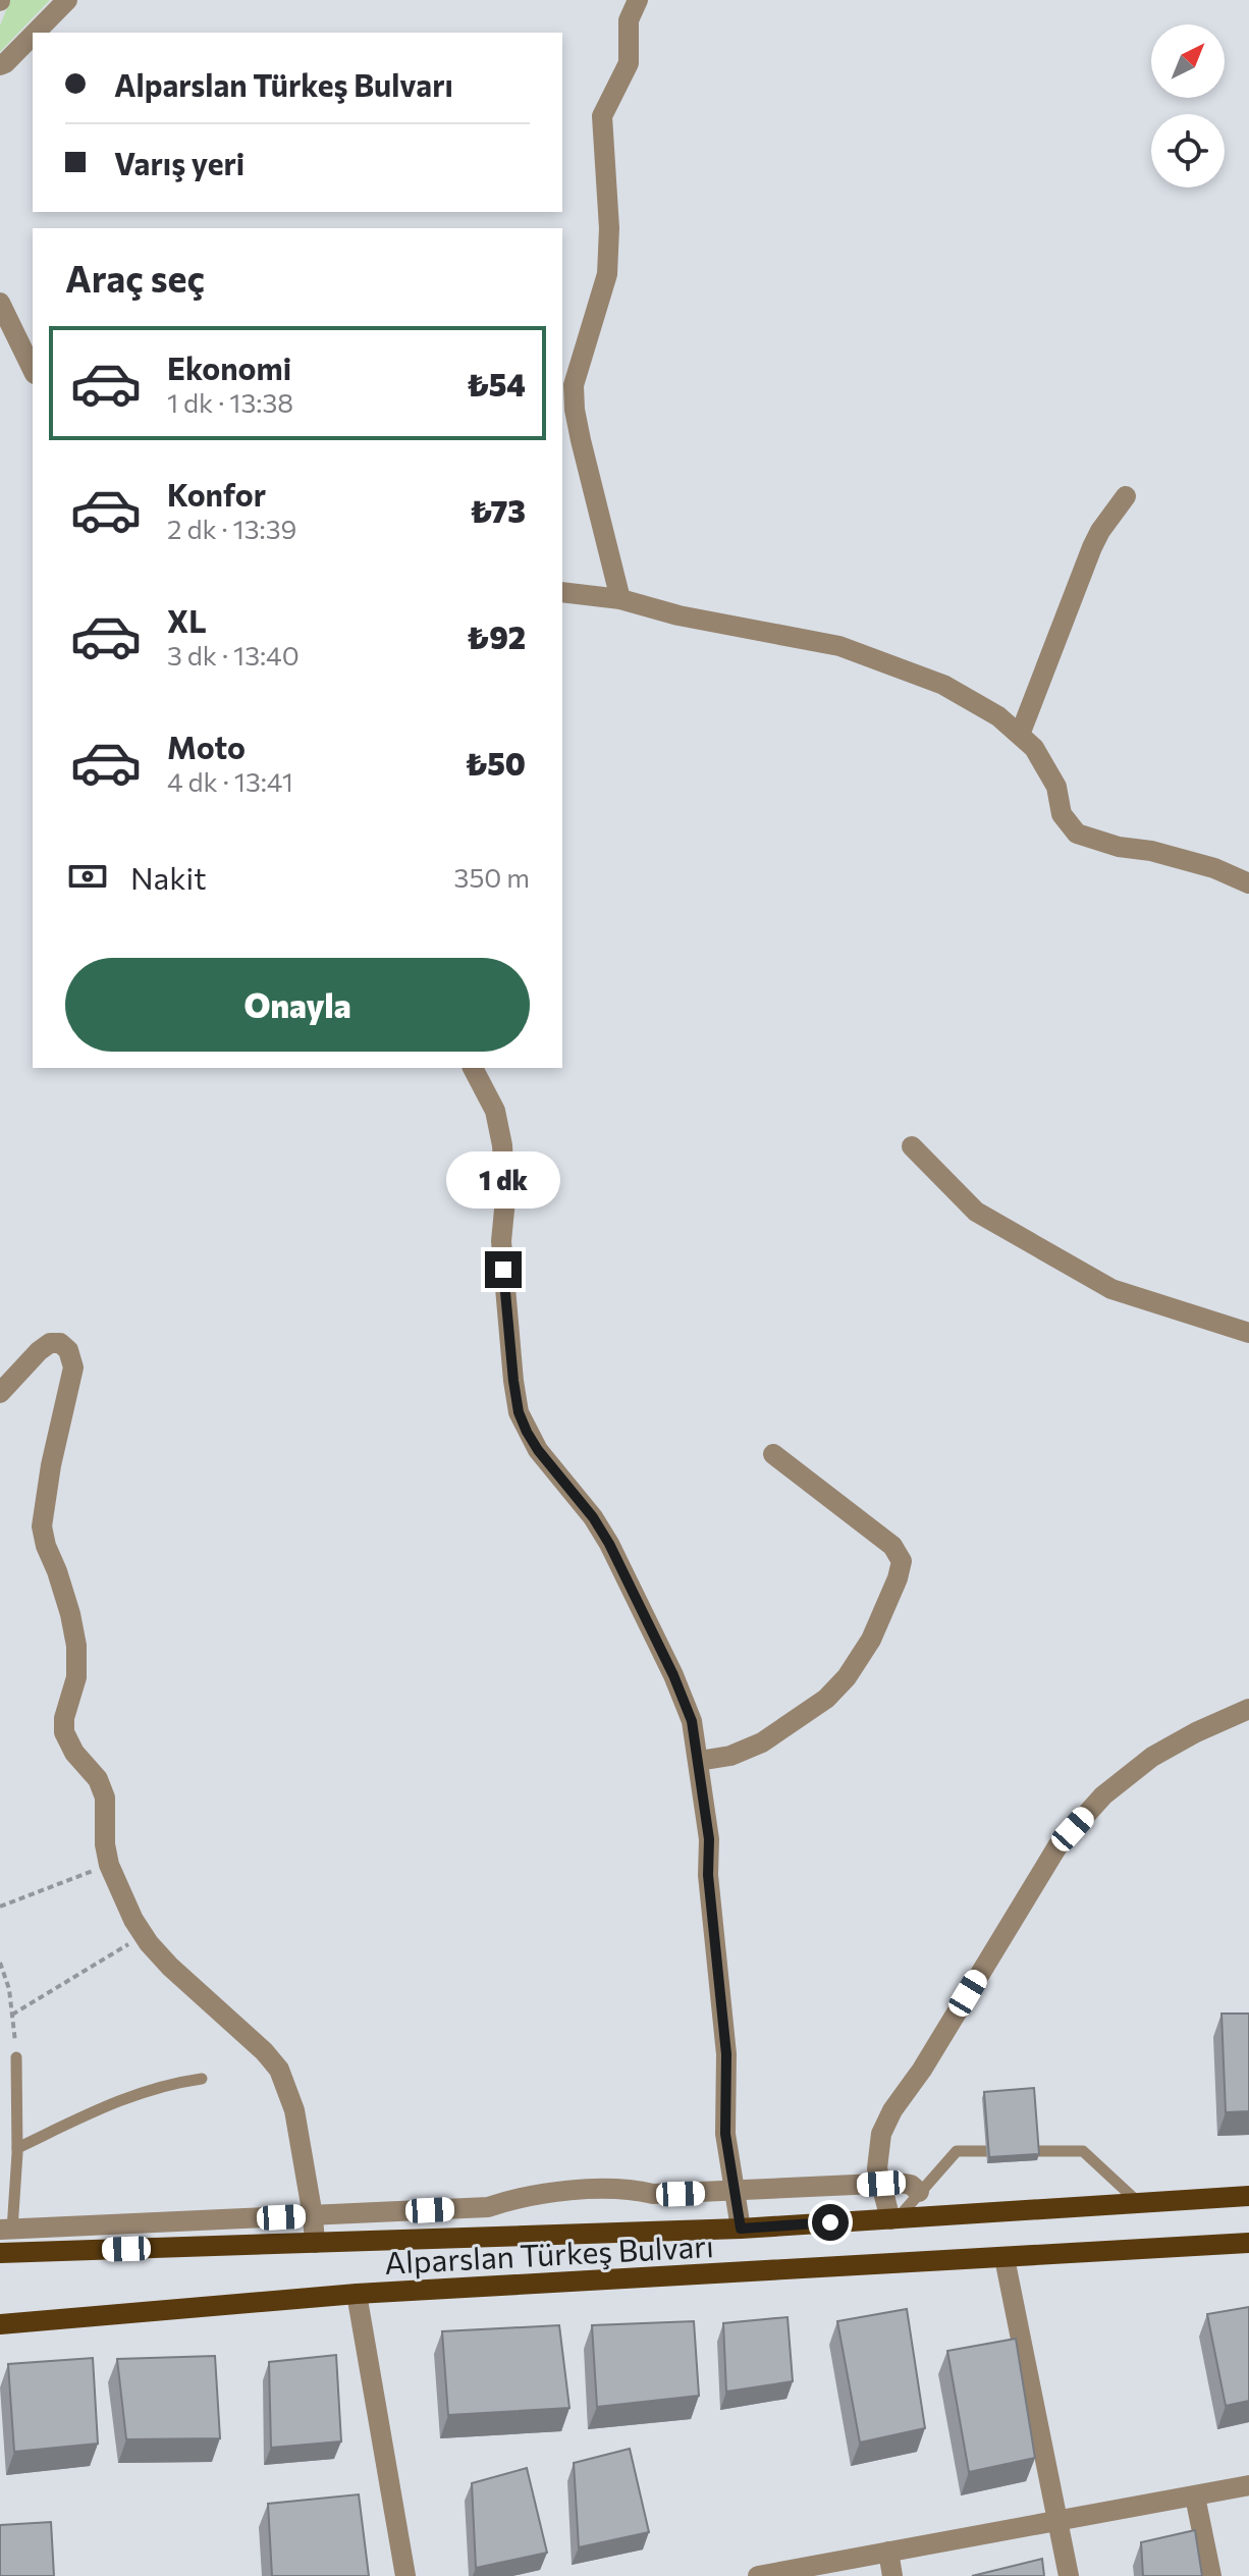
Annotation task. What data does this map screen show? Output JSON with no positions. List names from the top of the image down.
{
  "streets": {
    "main road": ["Alparslan Türkeş Bulvarı"]
  },
  "north": "top right",
  "page": {
    "banner": ["Alparslan Türkeş Bulvarı", "Varış yeri"],
    "heading": "Araç seç",
    "list": [
      {
        "name": "Ekonomi",
        "note": "1 dk · 13:38",
        "value": "₺54"
      },
      {
        "name": "Konfor",
        "note": "2 dk · 13:39",
        "value": "₺73"
      },
      {
        "name": "XL",
        "note": "3 dk · 13:40",
        "value": "₺92"
      },
      {
        "name": "Moto",
        "note": "4 dk · 13:41",
        "value": "₺50"
      }
    ],
    "pay": ["Nakit", "350 m"],
    "buttons": "Onayla",
    "bubble": "1 dk"
  }
}
